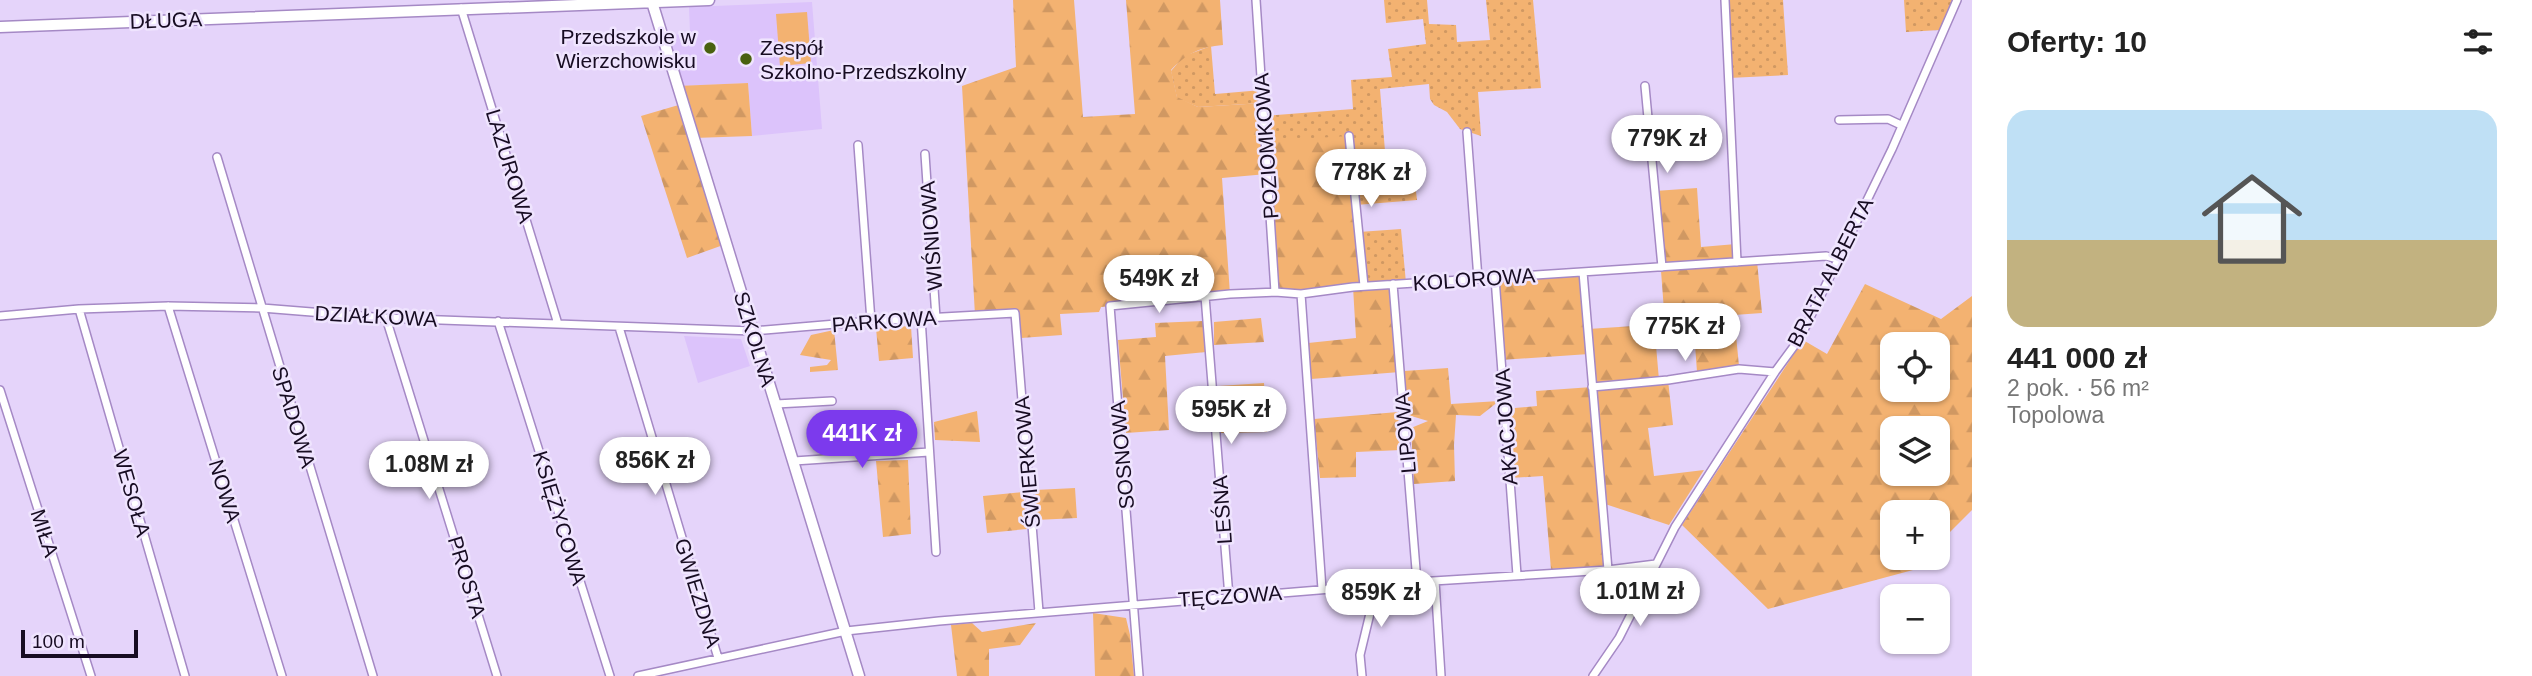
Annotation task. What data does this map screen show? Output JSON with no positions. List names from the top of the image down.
{
  "streets": {
    "street": [
      "DŁUGA",
      "POZIOMKOWA",
      "LAZUROWA",
      "WIŚNIOWA",
      "BRATA ALBERTA",
      "KOLOROWA",
      "DZIAŁKOWA",
      "PARKOWA",
      "SZKOLNA",
      "SPADOWA",
      "AKACJOWA",
      "LIPOWA",
      "SOSNOWA",
      "ŚWIERKOWA",
      "NOWA",
      "WESOŁA",
      "LEŚNA",
      "KSIĘŻYCOWA",
      "MIŁA",
      "PROSTA",
      "GWIEZDNA",
      "TĘCZOWA"
    ]
  },
  "crossings": [
    ["DŁUGA", "LAZUROWA"],
    ["DŁUGA", "SZKOLNA"],
    ["POZIOMKOWA", "KOLOROWA"],
    ["LAZUROWA", "DZIAŁKOWA"],
    ["WIŚNIOWA", "PARKOWA"],
    ["BRATA ALBERTA", "KOLOROWA"],
    ["BRATA ALBERTA", "TĘCZOWA"],
    ["KOLOROWA", "AKACJOWA"],
    ["KOLOROWA", "LIPOWA"],
    ["KOLOROWA", "SOSNOWA"],
    ["KOLOROWA", "LEŚNA"],
    ["DZIAŁKOWA", "PARKOWA"],
    ["DZIAŁKOWA", "SZKOLNA"],
    ["DZIAŁKOWA", "SPADOWA"],
    ["DZIAŁKOWA", "NOWA"],
    ["DZIAŁKOWA", "WESOŁA"],
    ["DZIAŁKOWA", "KSIĘŻYCOWA"],
    ["DZIAŁKOWA", "PROSTA"],
    ["DZIAŁKOWA", "GWIEZDNA"],
    ["PARKOWA", "SZKOLNA"],
    ["PARKOWA", "ŚWIERKOWA"],
    ["SZKOLNA", "TĘCZOWA"],
    ["AKACJOWA", "TĘCZOWA"],
    ["LIPOWA", "TĘCZOWA"],
    ["SOSNOWA", "TĘCZOWA"],
    ["ŚWIERKOWA", "TĘCZOWA"],
    ["LEŚNA", "TĘCZOWA"],
    ["GWIEZDNA", "TĘCZOWA"]
  ],
  "places": ["Przedszkole w Wierzchowisku", "Zespół Szkolno-Przedszkolny"],
  "scale_bar": "100 m",
  "page": {
    "heading": "Oferty: 10",
    "list": [
      {
        "name": "441 000 zł",
        "note": "2 pok. · 56 m² · Topolowa"
      }
    ],
    "price": [
      "779K zł",
      "778K zł",
      "549K zł",
      "775K zł",
      "595K zł",
      "441K zł",
      "856K zł",
      "1.08M zł",
      "1.01M zł",
      "859K zł"
    ],
    "map_buttons": ["+", "−"],
    "scale": "100 m"
  }
}
